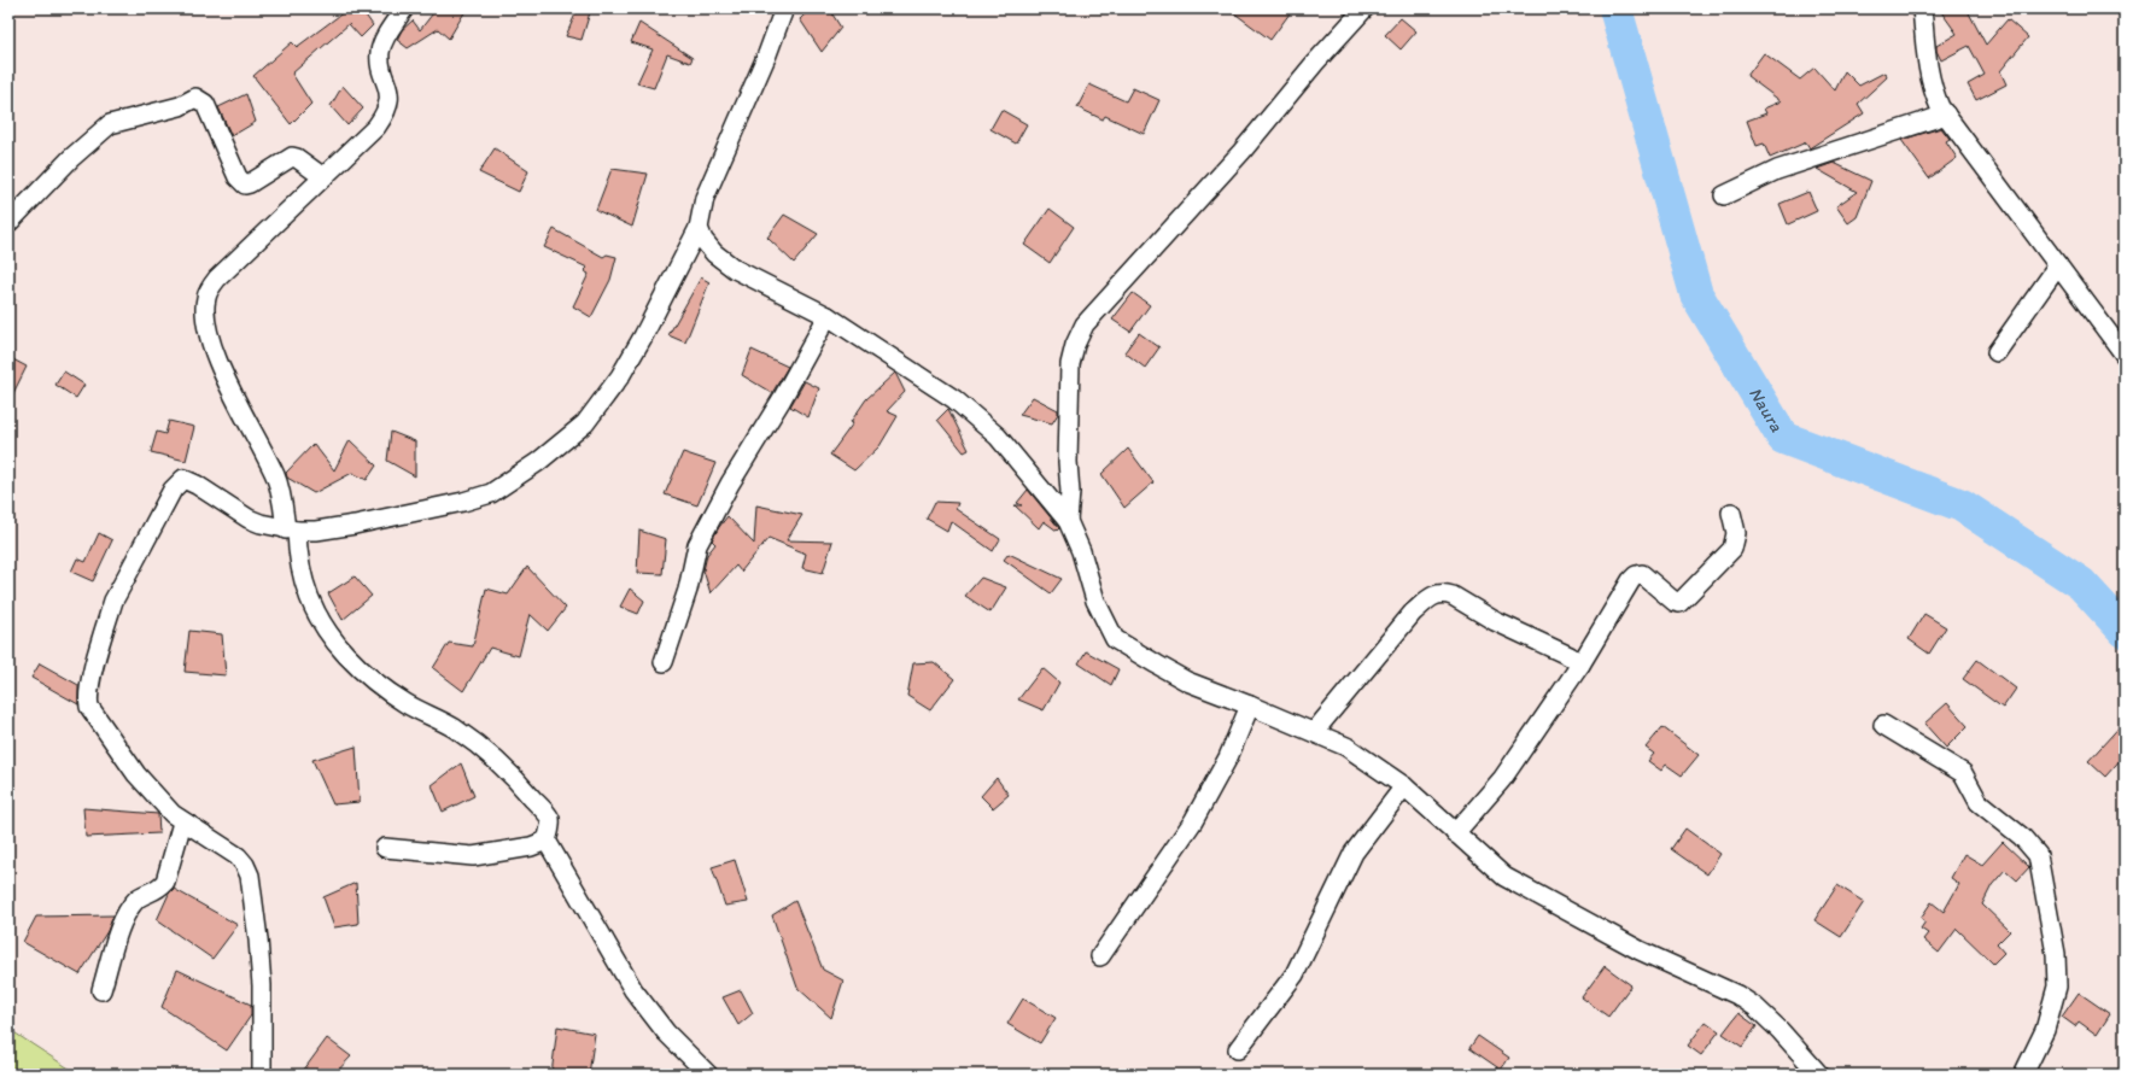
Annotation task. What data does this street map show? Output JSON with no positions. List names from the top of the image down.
{
  "water": ["Naura"]
}
